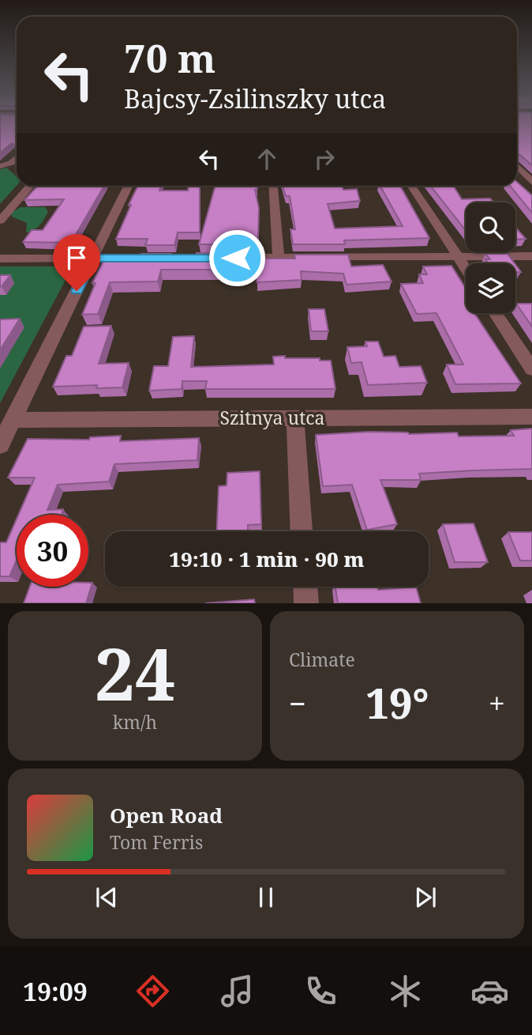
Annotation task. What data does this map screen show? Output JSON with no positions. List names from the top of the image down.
{
  "streets": {
    "street": ["Szitnya utca"]
  },
  "page": {
    "turn": ["70 m", "Bajcsy-Zsilinszky utca"],
    "limit": "30",
    "trip": "19:10 · 1 min · 90 m",
    "tile": [
      ["24", "km/h"],
      "Climate"
    ],
    "heat": ["−", "19°", "+"],
    "song": ["Open Road", "Tom Ferris"],
    "tabs": "19:09"
  }
}
